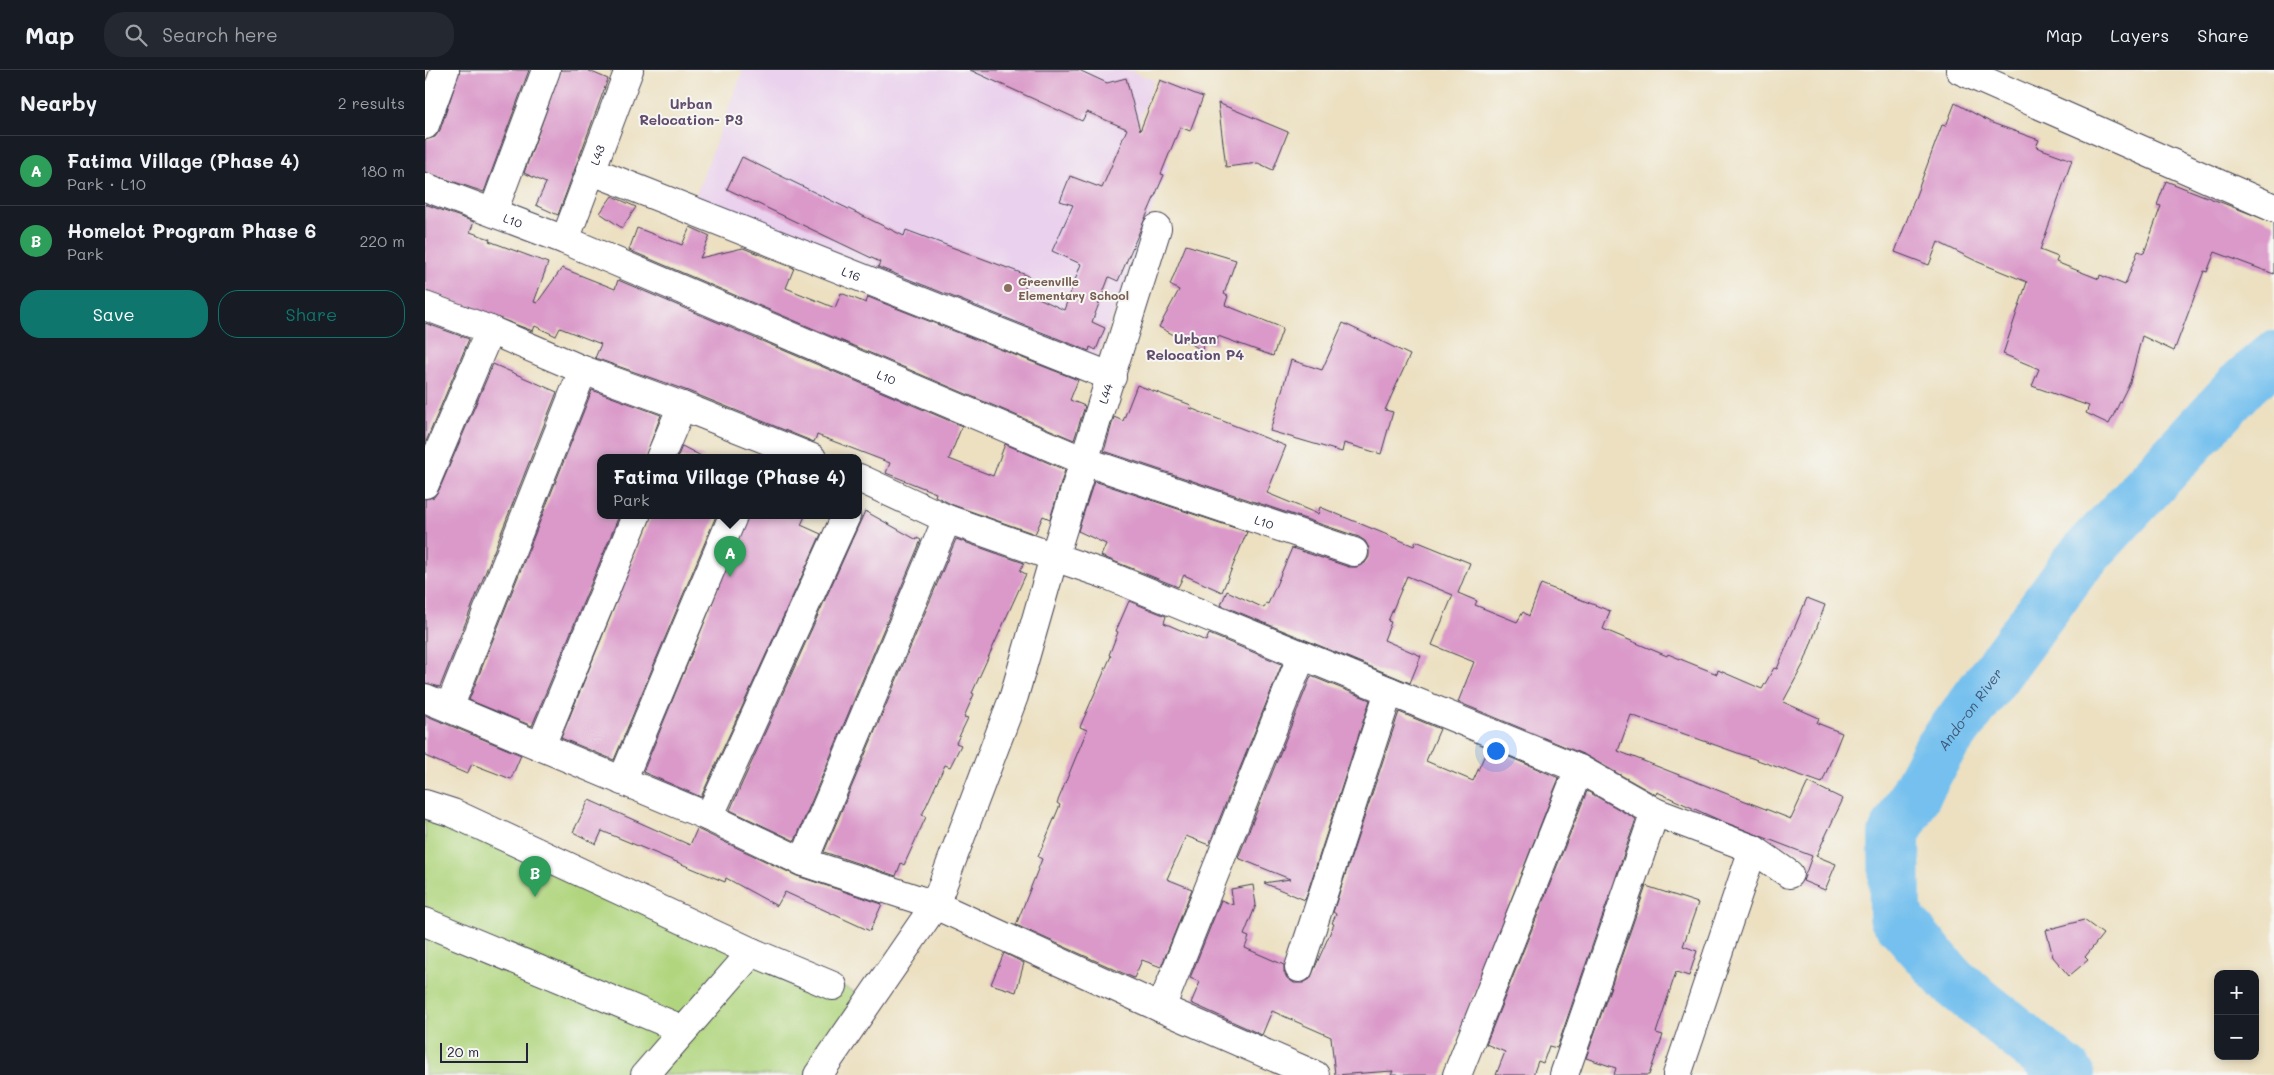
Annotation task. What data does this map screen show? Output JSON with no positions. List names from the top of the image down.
{
  "streets": {
    "street": [
      "L43",
      "L10",
      "L16",
      "L44"
    ]
  },
  "crossings": [
    ["L43", "L10"],
    ["L43", "L16"],
    ["L10", "L44"],
    ["L16", "L44"]
  ],
  "districts": ["Urban Relocation- P3", "Urban Relocation P4"],
  "water": ["Ando-on River"],
  "places": ["Greenville Elementary School"],
  "scale_bar": "20 m",
  "page": {
    "header": "Map",
    "search": "Search here",
    "nav": ["Map", "Layers", "Share"],
    "heading": ["Nearby", "2 results"],
    "list": [
      {
        "mark": "A",
        "name": "Fatima Village (Phase 4)",
        "note": "Park · L10",
        "value": "180 m"
      },
      {
        "mark": "B",
        "name": "Homelot Program Phase 6",
        "note": "Park",
        "value": "220 m"
      }
    ],
    "buttons": ["Save", "Share"],
    "popup": ["Fatima Village (Phase 4)", "Park"],
    "pins": ["A", "B"],
    "map_buttons": ["+", "−"],
    "scale": "20 m"
  }
}
